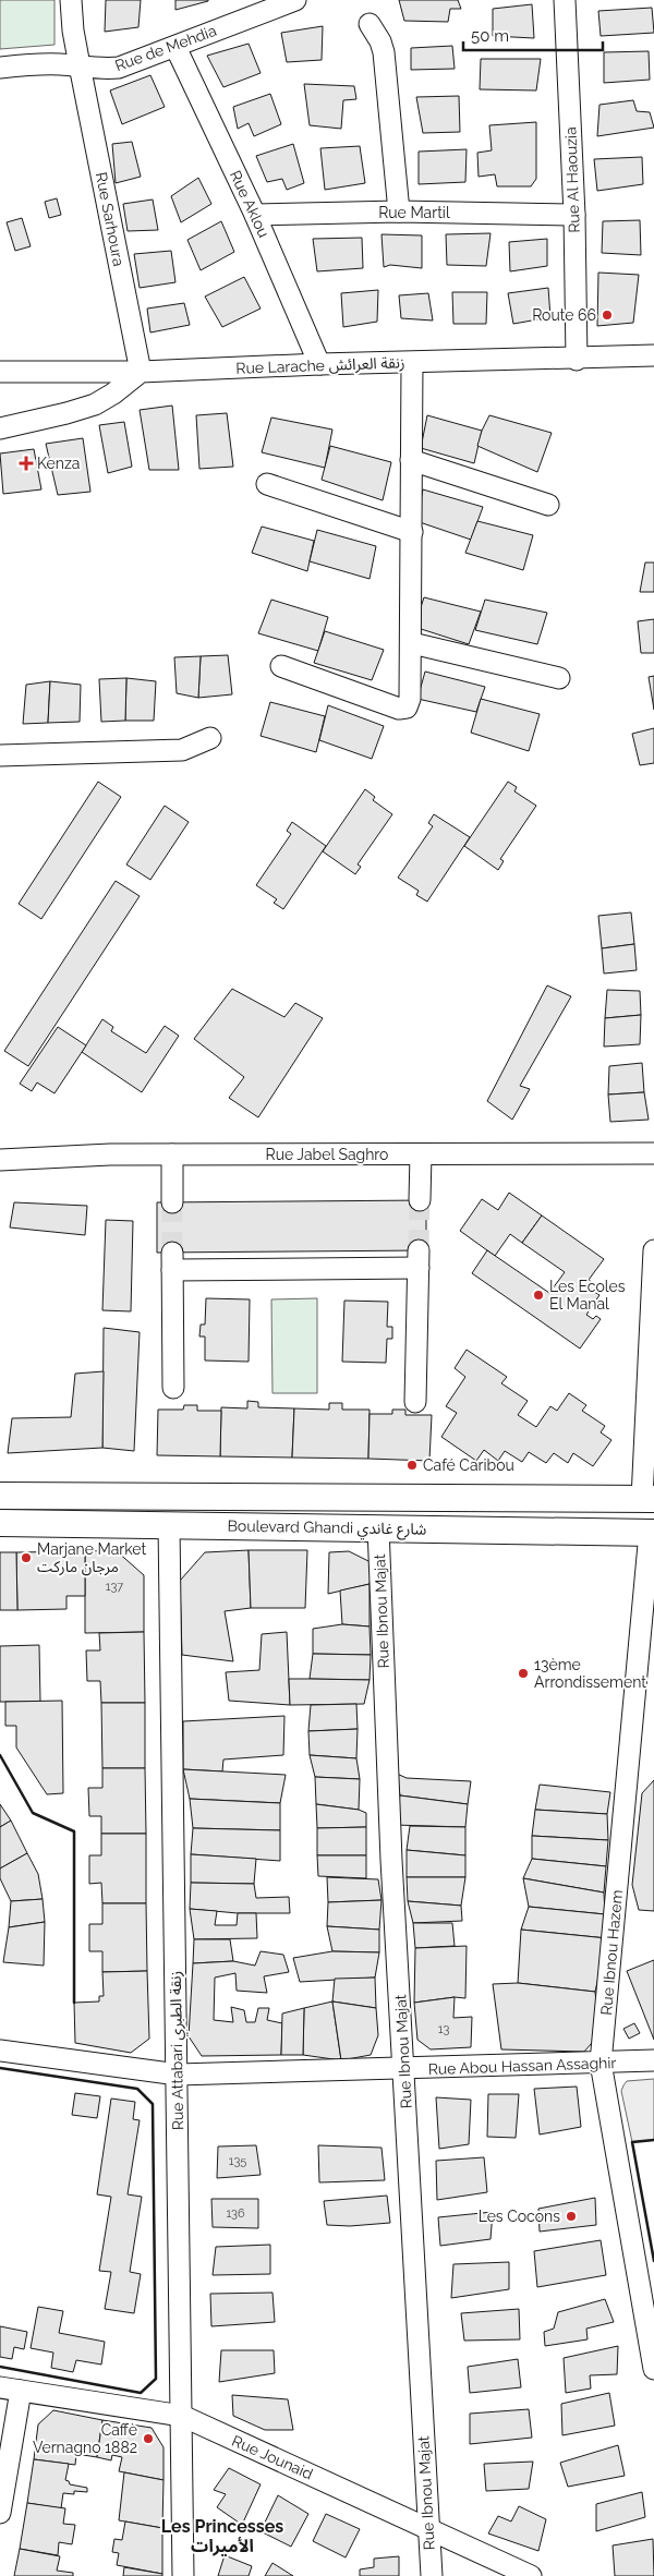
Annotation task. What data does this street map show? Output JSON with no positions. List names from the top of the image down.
{
  "streets": {
    "main road": ["Boulevard Ghandi شارع غاندي"],
    "street": [
      "Rue de Mehdia",
      "Rue Al Haouzia",
      "Rue Aklou",
      "Rue Martil",
      "Rue Sarhoura",
      "Rue Larache زنقة العرائش",
      "Rue Jabel Saghro",
      "Rue Ibnou Majat",
      "Rue Ibnou Hazem",
      "Rue Attabari زنقة الطبري",
      "Rue Abou Hassan Assaghir",
      "Rue Jounaid"
    ]
  },
  "crossings": [
    ["Rue de Mehdia", "Rue Aklou"],
    ["Rue de Mehdia", "Rue Sarhoura"],
    ["Rue Al Haouzia", "Rue Martil"],
    ["Rue Al Haouzia", "Rue Larache زنقة العرائش"],
    ["Rue Aklou", "Rue Martil"],
    ["Rue Aklou", "Rue Larache زنقة العرائش"],
    ["Rue Sarhoura", "Rue Larache زنقة العرائش"],
    ["Boulevard Ghandi شارع غاندي", "Rue Ibnou Majat"],
    ["Boulevard Ghandi شارع غاندي", "Rue Ibnou Hazem"],
    ["Boulevard Ghandi شارع غاندي", "Rue Attabari زنقة الطبري"],
    ["Rue Ibnou Majat", "Rue Abou Hassan Assaghir"],
    ["Rue Ibnou Majat", "Rue Jounaid"],
    ["Rue Ibnou Hazem", "Rue Abou Hassan Assaghir"],
    ["Rue Attabari زنقة الطبري", "Rue Abou Hassan Assaghir"],
    ["Rue Attabari زنقة الطبري", "Rue Jounaid"]
  ],
  "districts": ["Les Princesses الأميرات"],
  "places": {
    "other": [
      "Route 66",
      "Les Ecoles El Manal",
      "Café Caribou",
      "Marjane Market مرجان ماركت",
      "13ème Arrondissement",
      "Les Cocons",
      "Caffè Vernagno 1882"
    ],
    "health": ["Kenza"]
  },
  "house_numbers": [
    "137",
    "13",
    "135",
    "136"
  ],
  "scale_bar": "50 m"
}
